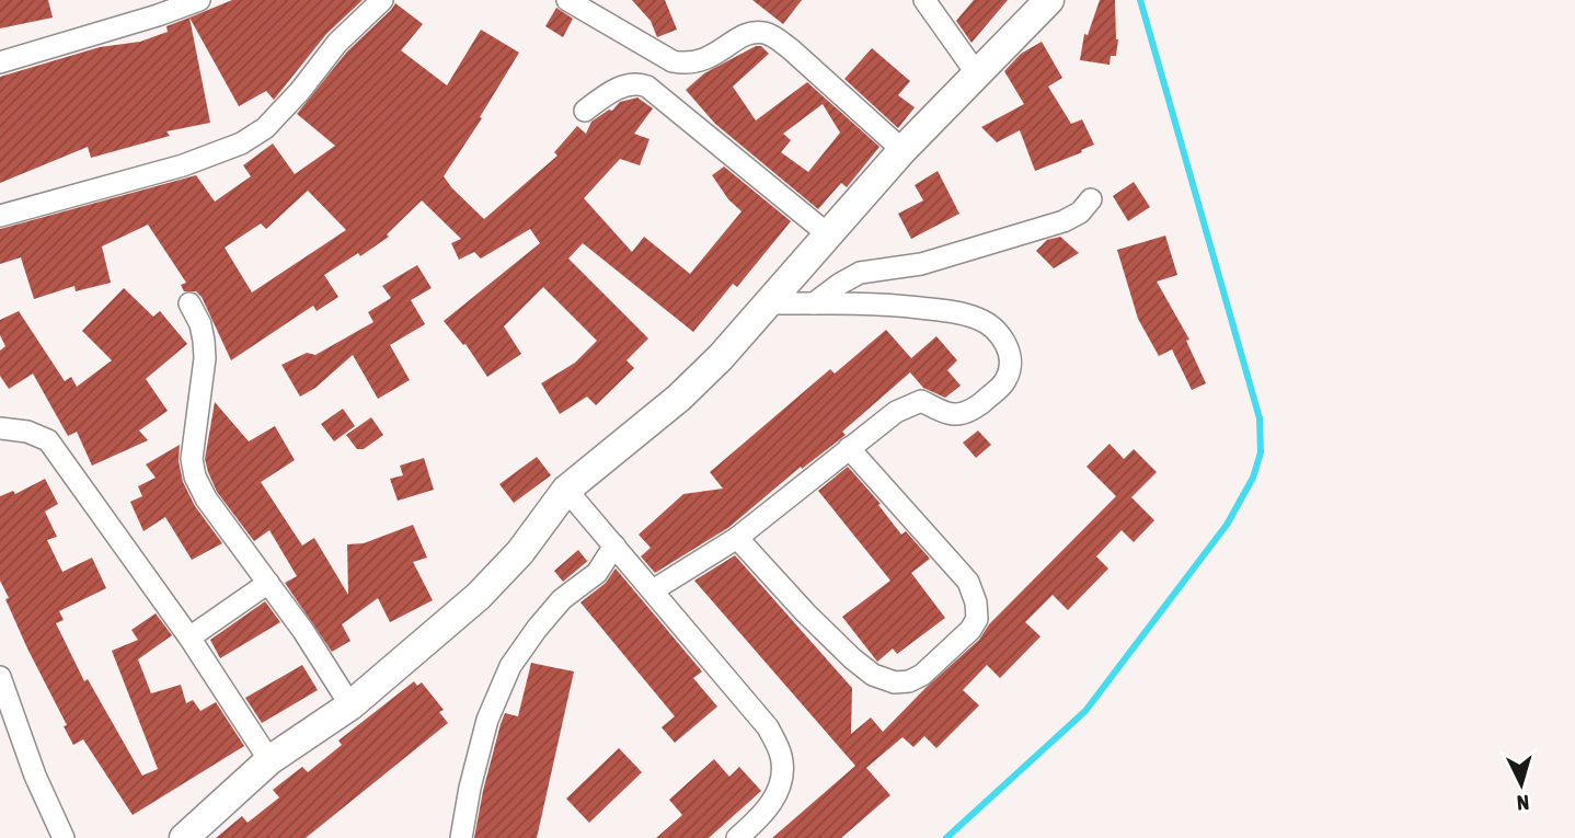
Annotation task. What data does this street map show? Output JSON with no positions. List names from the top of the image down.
{
  "north": "bottom"
}
